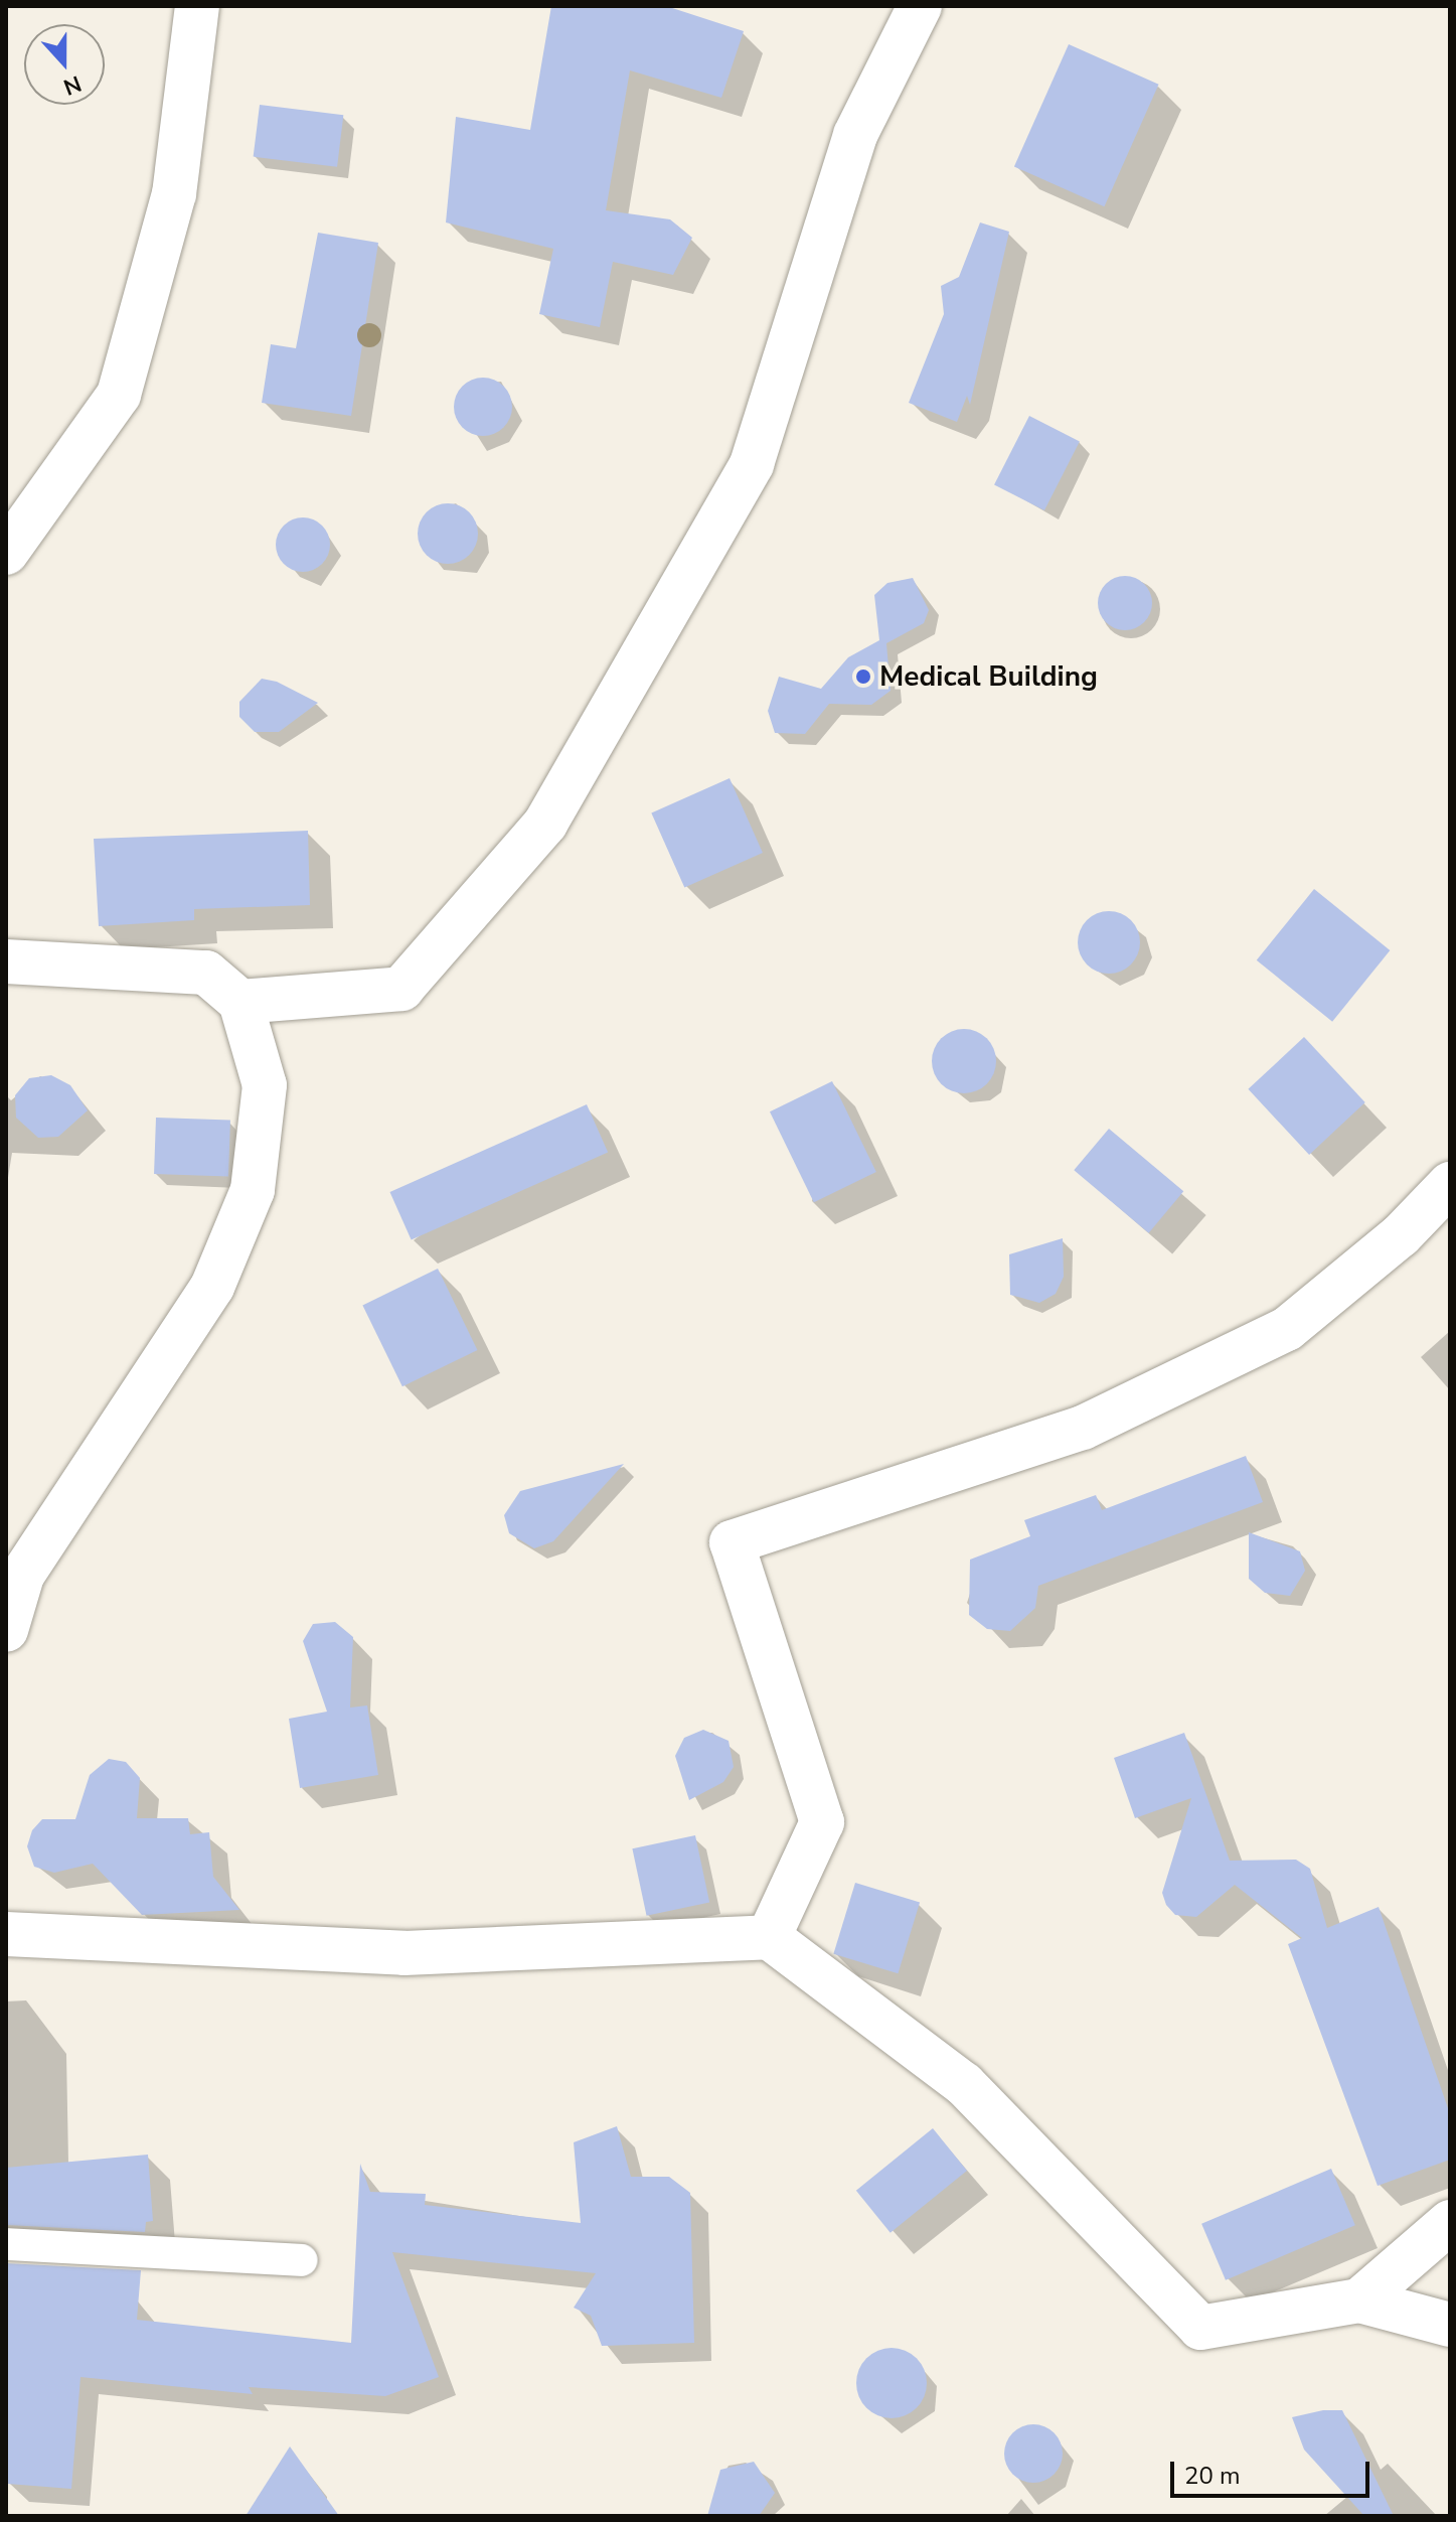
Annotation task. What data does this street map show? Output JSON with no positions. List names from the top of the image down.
{
  "places": ["Medical Building"],
  "scale_bar": "20 m",
  "north": "bottom"
}
